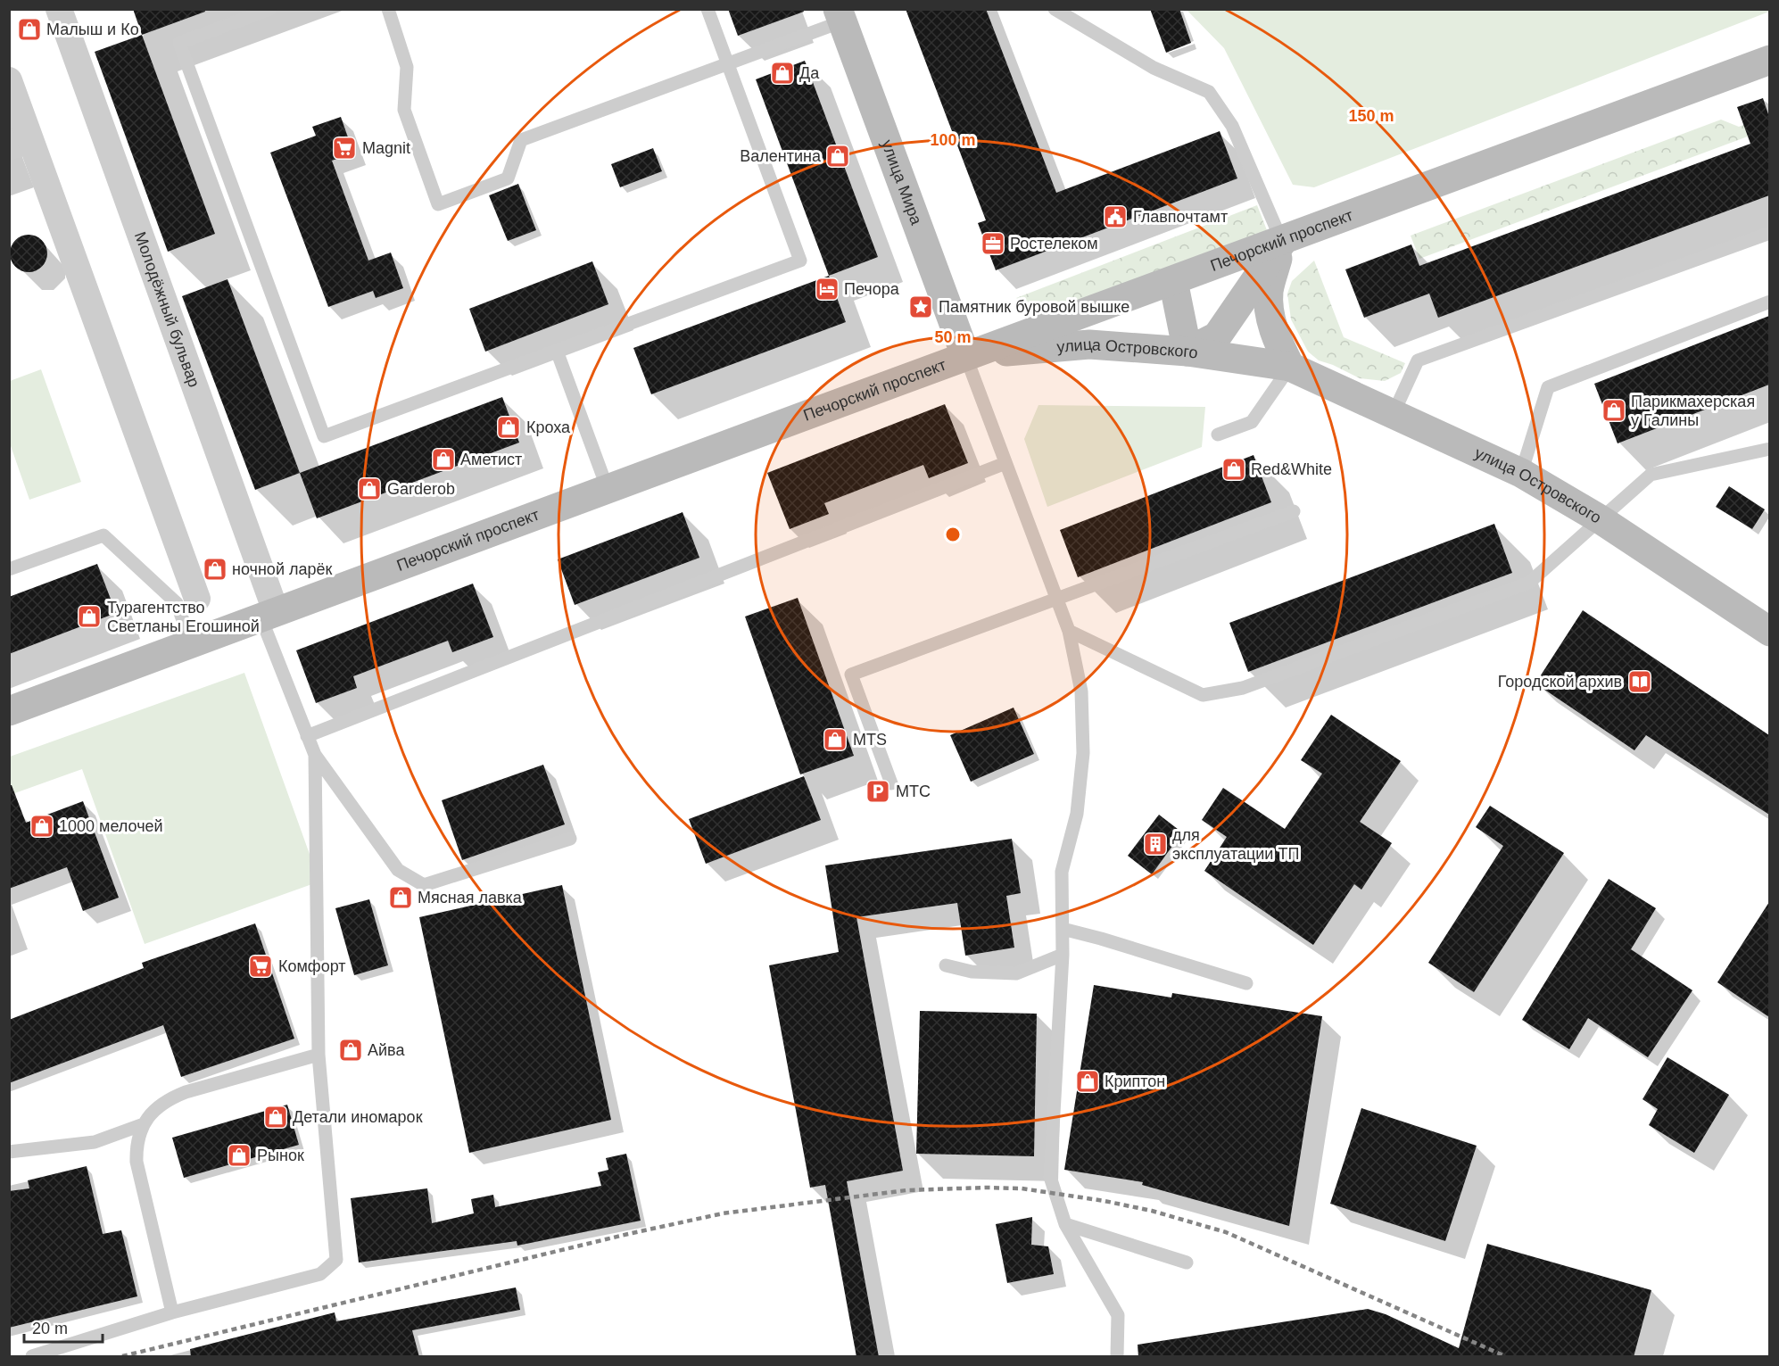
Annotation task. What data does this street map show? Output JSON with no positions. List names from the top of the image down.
{
  "streets": {
    "main road": ["улица Мира", "Печорский проспект", "улица Островского"],
    "street": ["Молодёжный бульвар"]
  },
  "crossings": [
    ["улица Мира", "Печорский проспект"],
    ["улица Мира", "улица Островского"],
    ["Печорский проспект", "Молодёжный бульвар"],
    ["Печорский проспект", "улица Островского"]
  ],
  "places": {
    "shop": [
      "Малыш и Ко",
      "Да",
      "Валентина",
      "Парикмахерская у Галины",
      "Кроха",
      "Аметист",
      "Red&White",
      "Garderob",
      "ночной ларёк",
      "Турагентство Светланы Егошиной",
      "MTS",
      "1000 мелочей",
      "Мясная лавка",
      "Айва",
      "Криптон",
      "Детали иномарок",
      "Рынок"
    ],
    "supermarket": ["Magnit", "Комфорт"],
    "public building": ["Главпочтамт"],
    "office": ["Ростелеком"],
    "hotel": ["Печора"],
    "place": ["Памятник буровой вышке"],
    "library": ["Городской архив"],
    "parking": ["МТС"],
    "building": ["для эксплуатации ТП"]
  },
  "scale_bar": "20 m",
  "rings": ["150 m", "100 m", "50 m"]
}
